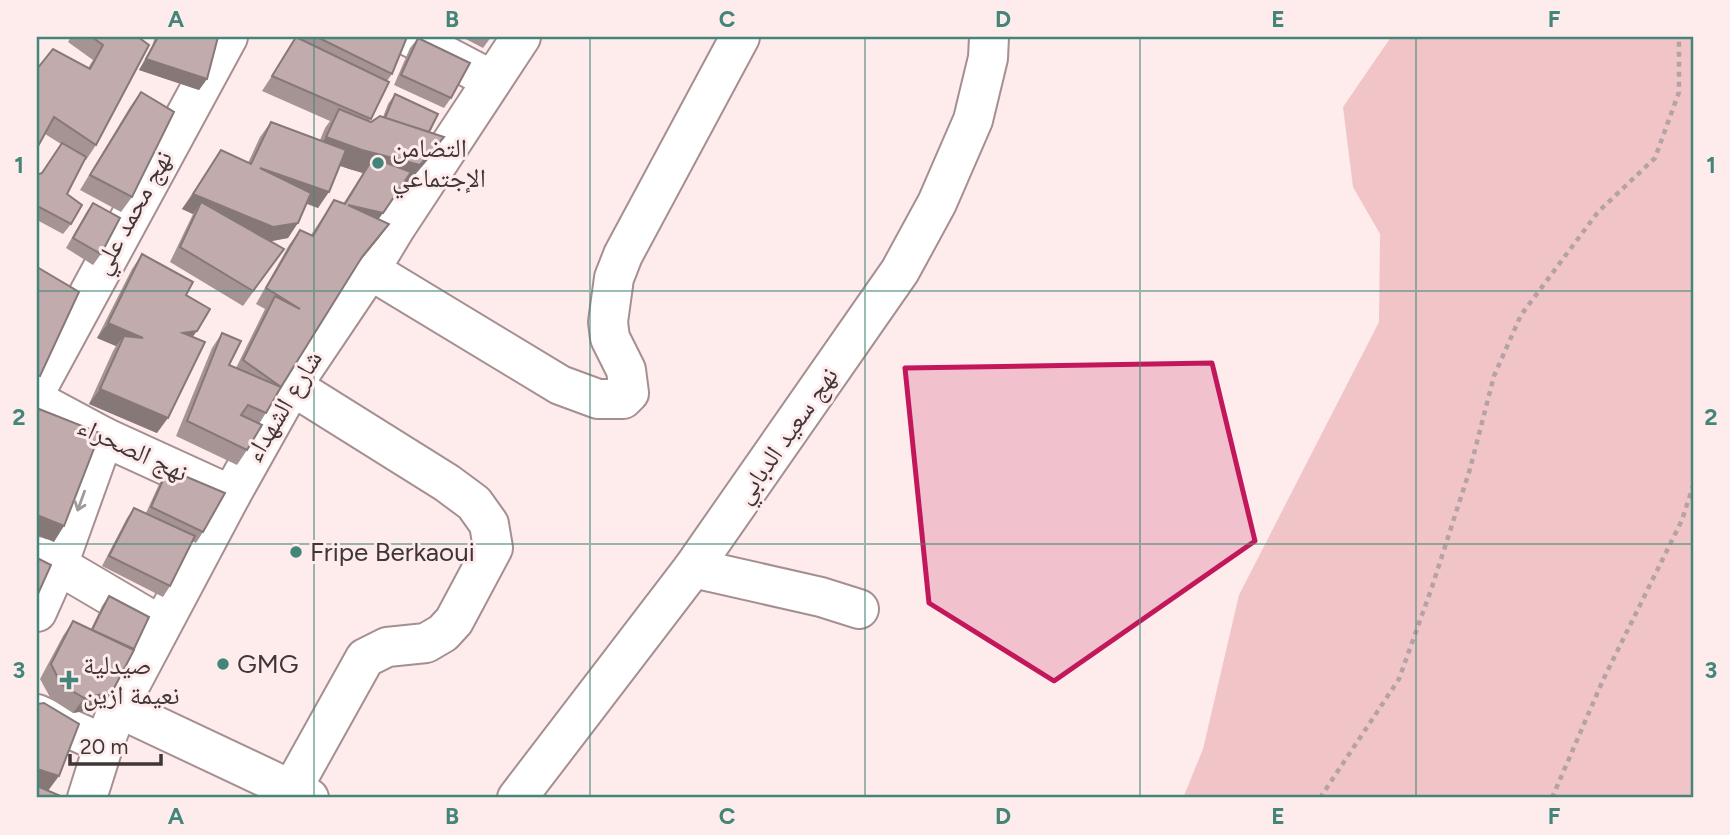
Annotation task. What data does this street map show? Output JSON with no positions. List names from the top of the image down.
{
  "streets": {
    "street": [
      "نهج محمد علي",
      "شارع الشهداء",
      "نهج سعيد الدبابي",
      "نهج الصحراء"
    ]
  },
  "crossings": [
    ["شارع الشهداء", "نهج الصحراء"]
  ],
  "places": {
    "other": ["التضامن الإجتماعي", "Fripe Berkaoui", "GMG"],
    "health": ["صيدلية نعيمة ازين"]
  },
  "scale_bar": "20 m",
  "grid": {
    "columns": [
      "A",
      "B",
      "C",
      "D",
      "E",
      "F"
    ],
    "rows": ["1", "2", "3"]
  }
}
